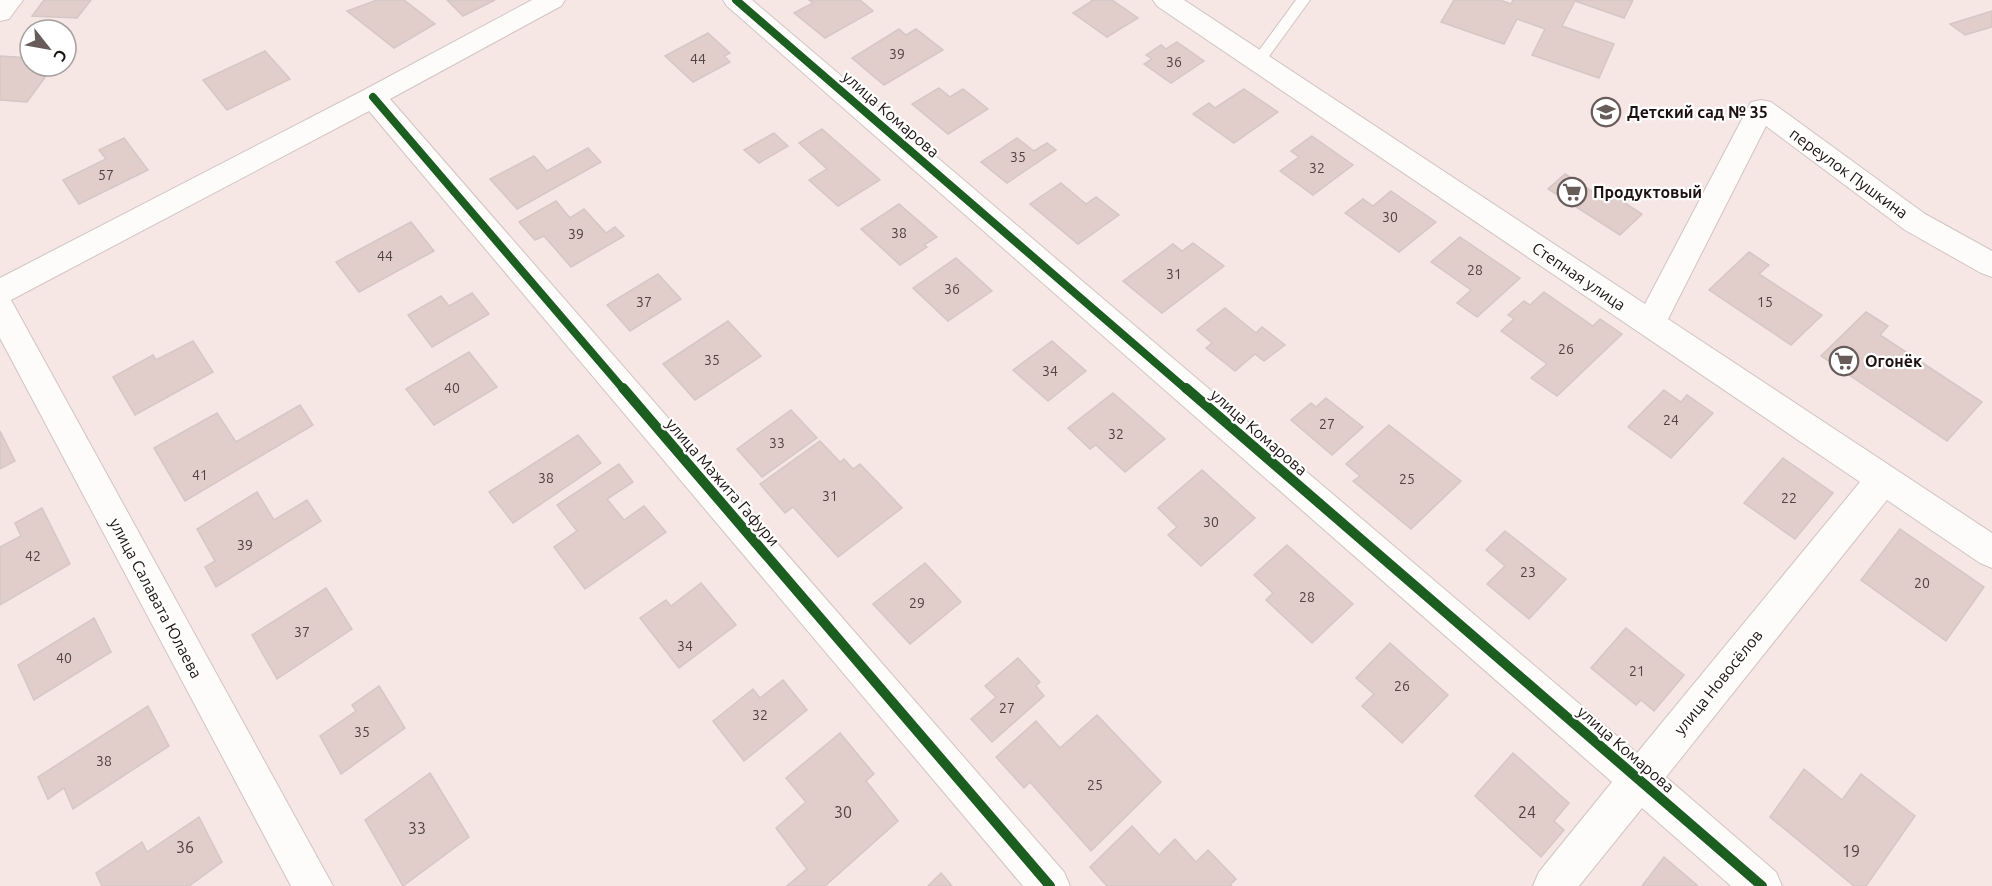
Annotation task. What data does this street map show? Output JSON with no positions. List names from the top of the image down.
{
  "streets": {
    "street": [
      "улица Комарова",
      "переулок Пушкина",
      "Степная улица",
      "улица Мажита Гафури",
      "улица Салавата Юлаева",
      "улица Новосёлов"
    ]
  },
  "crossings": [
    ["улица Комарова", "улица Новосёлов"],
    ["переулок Пушкина", "Степная улица"],
    ["Степная улица", "улица Новосёлов"]
  ],
  "places": {
    "school or university": ["Детский сад № 35"],
    "supermarket": ["Продуктовый", "Огонёк"]
  },
  "house_numbers": [
    "39",
    "44",
    "36",
    "35",
    "32",
    "57",
    "30",
    "38",
    "39",
    "44",
    "28",
    "31",
    "36",
    "37",
    "15",
    "26",
    "35",
    "34",
    "40",
    "24",
    "27",
    "32",
    "33",
    "41",
    "38",
    "25",
    "31",
    "22",
    "30",
    "39",
    "42",
    "23",
    "20",
    "28",
    "29",
    "37",
    "34",
    "40",
    "21",
    "26",
    "27",
    "32",
    "35",
    "38",
    "25",
    "30",
    "24",
    "33",
    "36",
    "19"
  ],
  "north": "bottom right"
}
